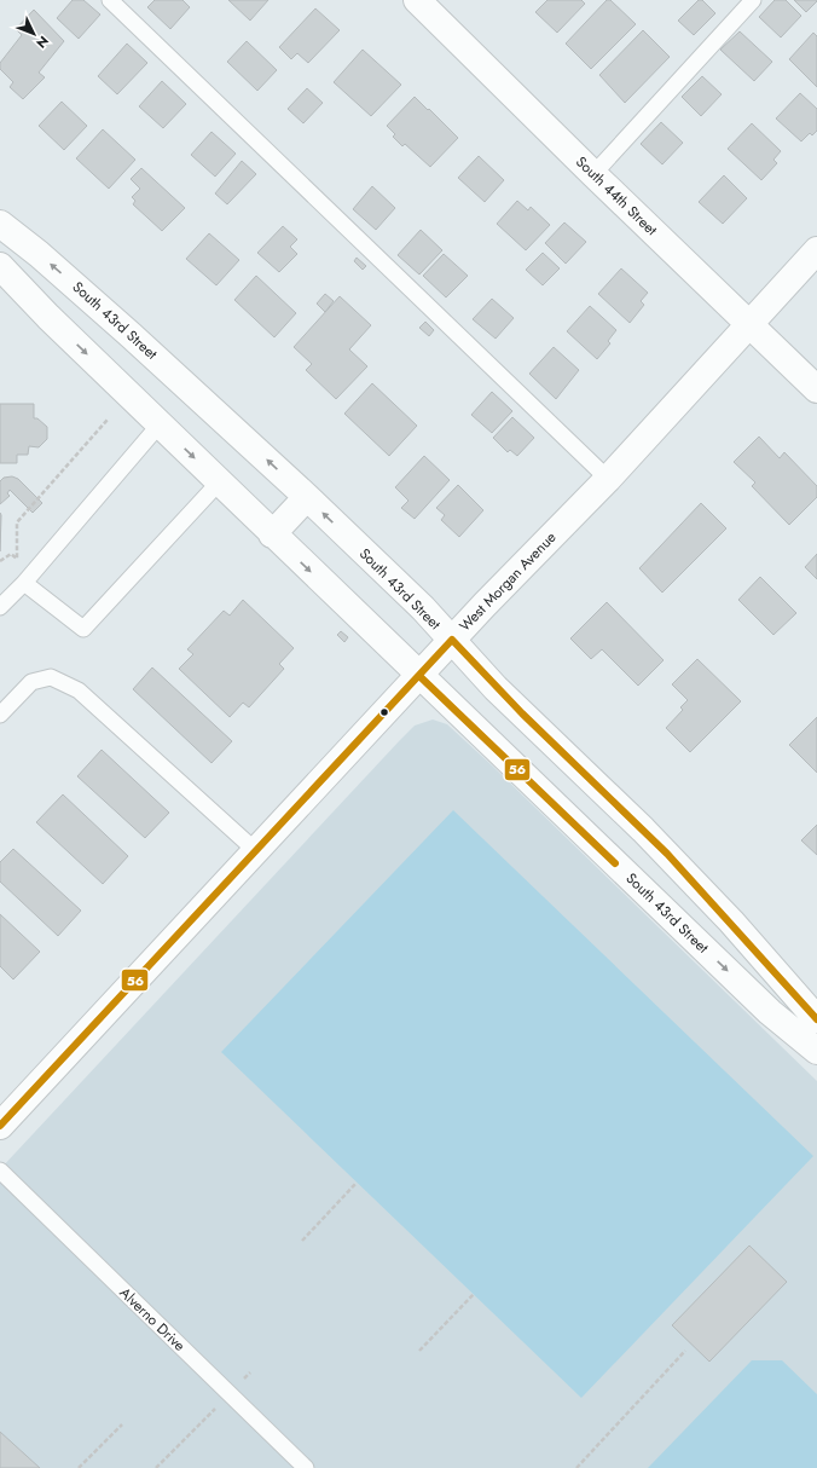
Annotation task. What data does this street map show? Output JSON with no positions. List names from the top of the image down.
{
  "streets": {
    "main road": ["South 44th Street", "South 43rd Street", "West Morgan Avenue"],
    "lane": ["Alverno Drive"]
  },
  "crossings": [
    ["South 44th Street", "West Morgan Avenue"],
    ["South 43rd Street", "West Morgan Avenue"]
  ],
  "lines": ["transit line 56"],
  "north": "bottom right"
}
